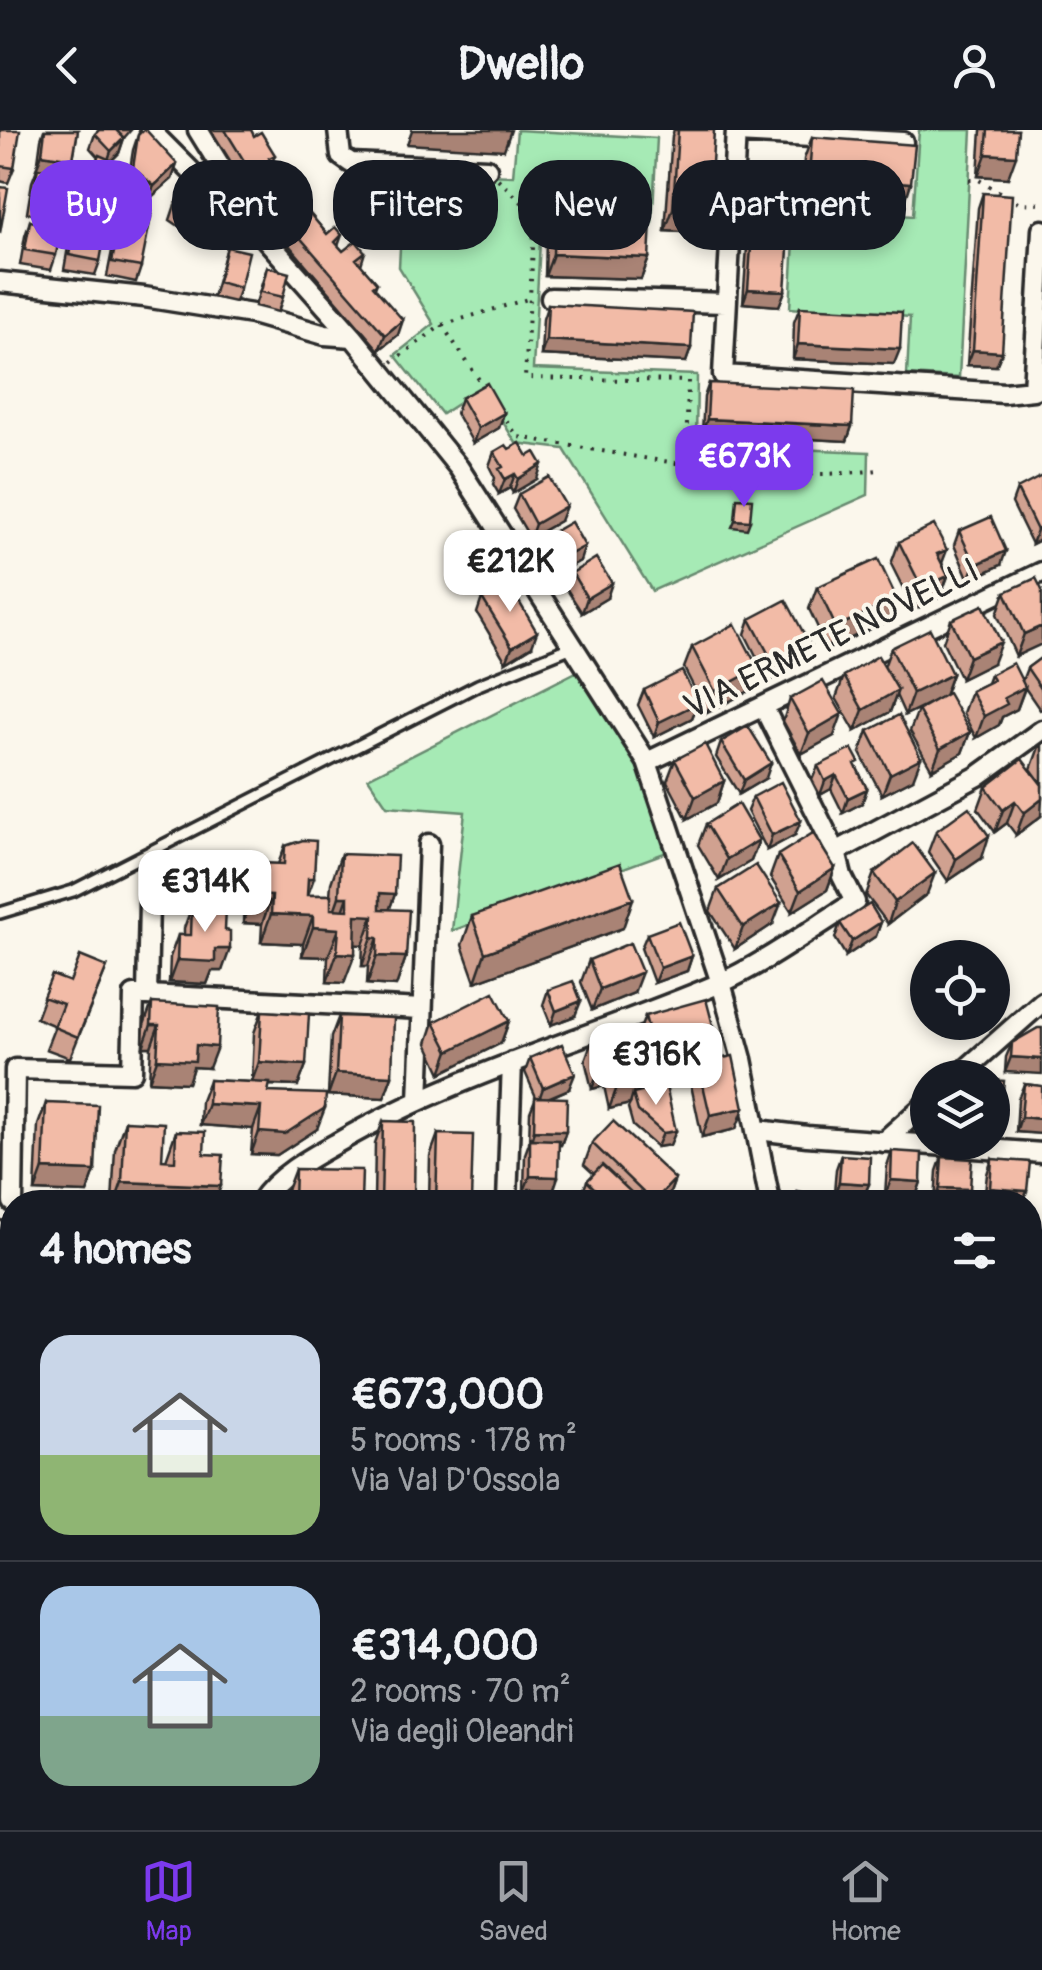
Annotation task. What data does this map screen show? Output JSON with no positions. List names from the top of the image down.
{
  "streets": {
    "street": ["VIA ERMETE NOVELLI"]
  },
  "page": {
    "header": "Dwello",
    "chip": [
      "Buy",
      "Rent",
      "Filters",
      "New",
      "Apartment"
    ],
    "price": [
      "€673K",
      "€212K",
      "€314K",
      "€316K"
    ],
    "heading": "4 homes",
    "list": [
      {
        "name": "€673,000",
        "note": "5 rooms · 178 m² · Via Val D'Ossola"
      },
      {
        "name": "€314,000",
        "note": "2 rooms · 70 m² · Via degli Oleandri"
      }
    ],
    "tabs": ["Map", "Saved", "Home"]
  }
}
